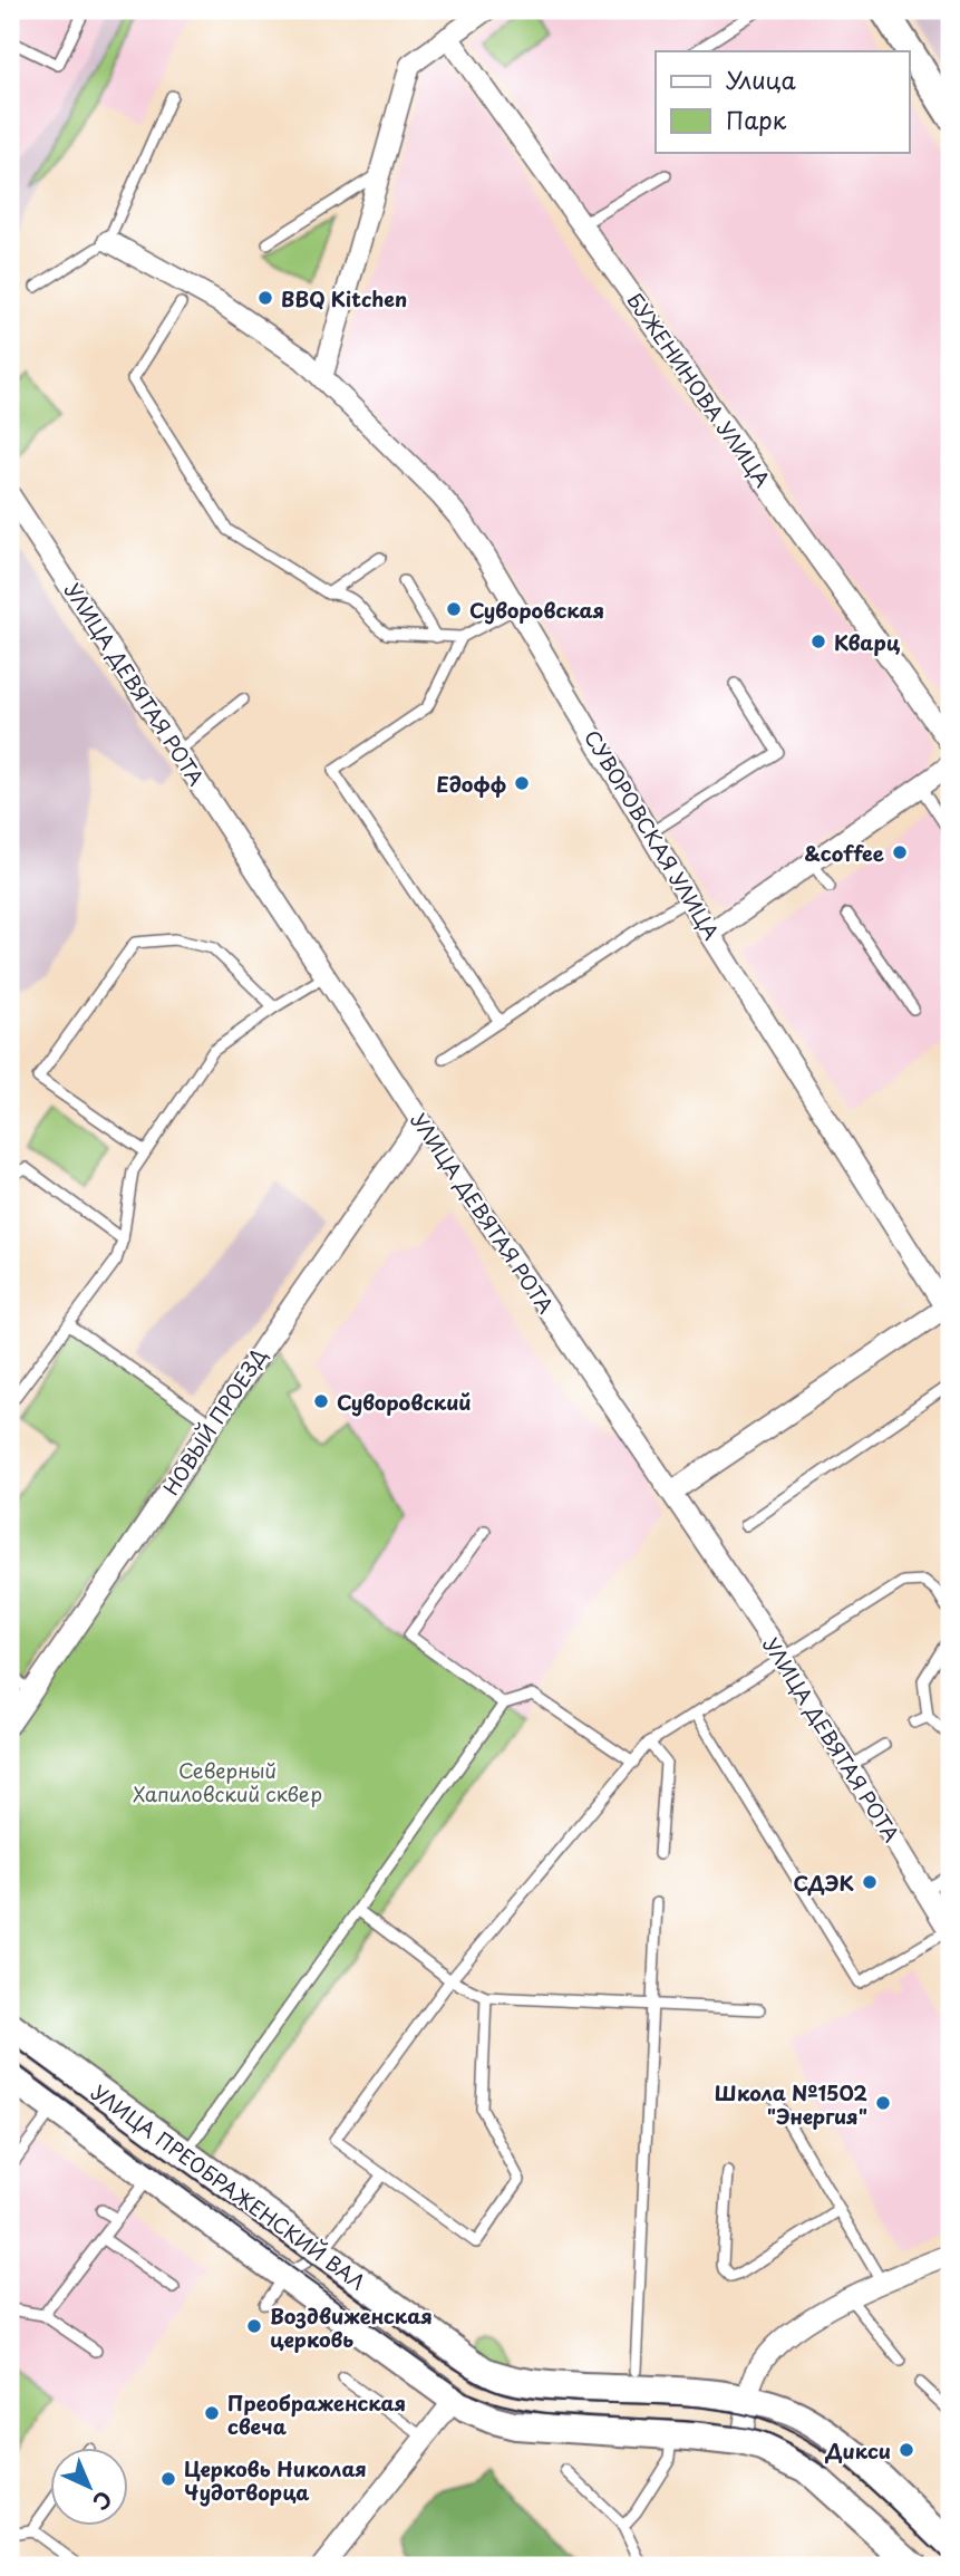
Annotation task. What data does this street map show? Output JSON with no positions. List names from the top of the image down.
{
  "streets": {
    "main road": ["УЛИЦА ПРЕОБРАЖЕНСКИЙ ВАЛ"],
    "street": [
      "БУЖЕНИНОВА УЛИЦА",
      "УЛИЦА ДЕВЯТАЯ РОТА",
      "СУВОРОВСКАЯ УЛИЦА",
      "НОВЫЙ ПРОЕЗД"
    ]
  },
  "crossings": [
    ["УЛИЦА ДЕВЯТАЯ РОТА", "НОВЫЙ ПРОЕЗД"]
  ],
  "parks": ["Северный Хапиловский сквер"],
  "places": [
    "BBQ Kitchen",
    "Суворовская",
    "Кварц",
    "Едофф",
    "&coffee",
    "Суворовский",
    "СДЭК",
    "Школа №1502 \"Энергия\"",
    "Воздвиженская церковь",
    "Преображенская свеча",
    "Дикси",
    "Церковь Николая Чудотворца"
  ],
  "legend": ["Улица", "Парк"],
  "north": "bottom right"
}
